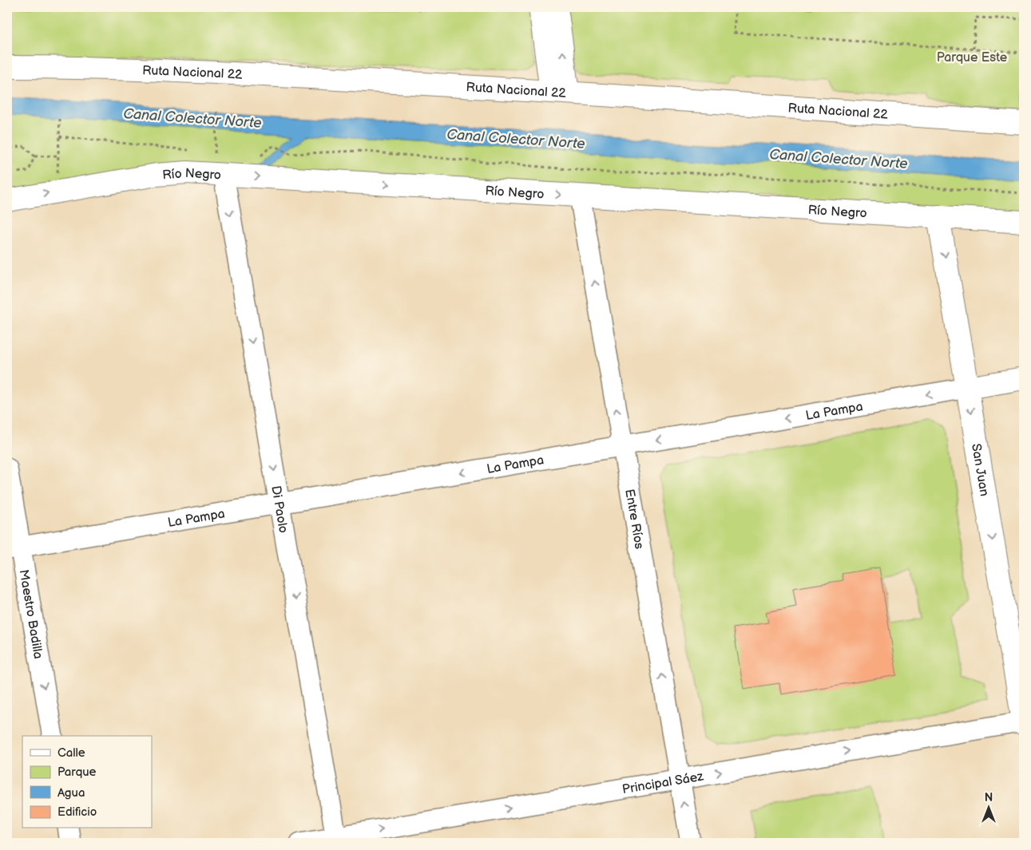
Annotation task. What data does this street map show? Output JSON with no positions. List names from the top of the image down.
{
  "streets": {
    "main road": [
      "Ruta Nacional 22",
      "Río Negro",
      "La Pampa",
      "San Juan"
    ],
    "street": [
      "Di Paolo",
      "Entre Ríos",
      "Maestro Badilla",
      "Principal Sáez"
    ]
  },
  "crossings": [
    ["Río Negro", "San Juan"],
    ["Río Negro", "Di Paolo"],
    ["Río Negro", "Entre Ríos"],
    ["La Pampa", "San Juan"],
    ["La Pampa", "Di Paolo"],
    ["La Pampa", "Entre Ríos"],
    ["La Pampa", "Maestro Badilla"],
    ["San Juan", "Principal Sáez"],
    ["Di Paolo", "Principal Sáez"],
    ["Entre Ríos", "Principal Sáez"]
  ],
  "one_way": [
    "Río Negro",
    "La Pampa",
    "San Juan",
    "Di Paolo",
    "Entre Ríos",
    "Maestro Badilla",
    "Principal Sáez"
  ],
  "water": ["Canal Colector Norte"],
  "parks": ["Parque Este"],
  "legend": [
    "Calle",
    "Parque",
    "Agua",
    "Edificio"
  ],
  "north": "top"
}
